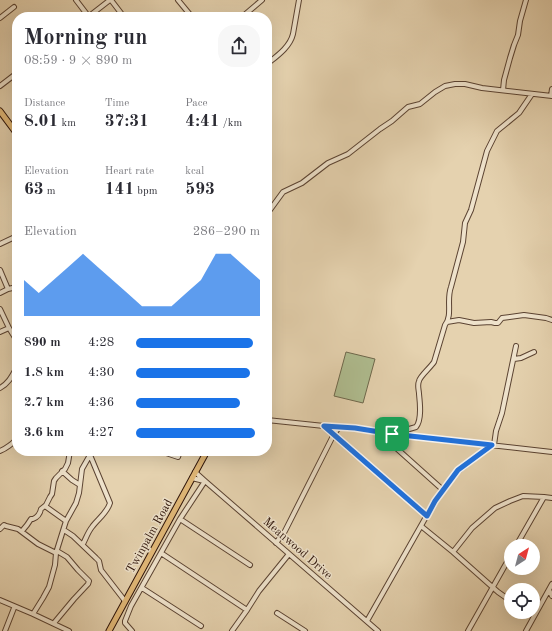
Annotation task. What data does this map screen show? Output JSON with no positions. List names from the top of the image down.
{
  "streets": {
    "main road": ["Twinpalm Road"],
    "street": ["Meanwood Drive"]
  },
  "crossings": [
    ["Twinpalm Road", "Meanwood Drive"]
  ],
  "north": "top right",
  "page": {
    "heading": ["Morning run", "08:59 · 9 × 890 m"],
    "stats": [
      ["Distance", "8.01 km"],
      ["Time", "37:31"],
      ["Pace", "4:41 /km"],
      ["Elevation", "63 m"],
      ["Heart rate", "141 bpm"],
      ["kcal", "593"]
    ],
    "chart": ["Elevation", "286–290 m"],
    "list": [
      {
        "name": "890 m",
        "note": "4:28"
      },
      {
        "name": "1.8 km",
        "note": "4:30"
      },
      {
        "name": "2.7 km",
        "note": "4:36"
      },
      {
        "name": "3.6 km",
        "note": "4:27"
      }
    ]
  }
}
